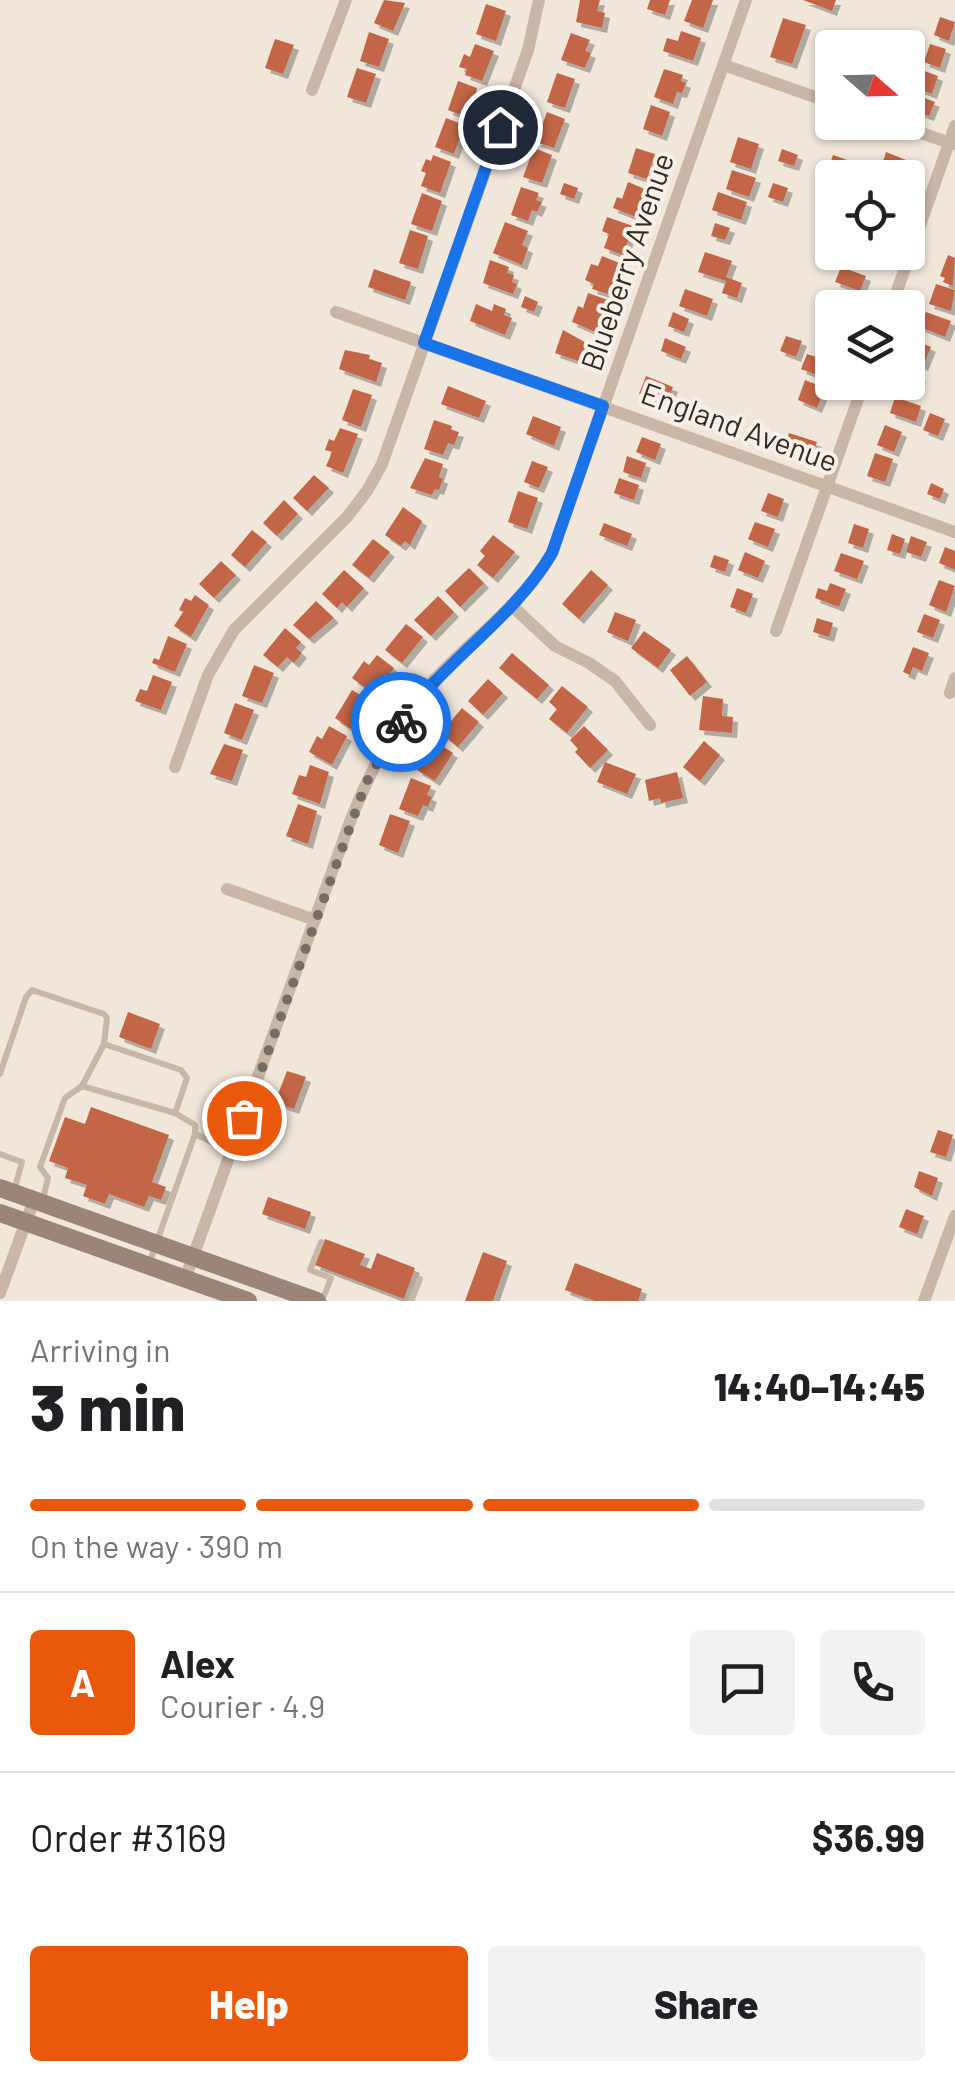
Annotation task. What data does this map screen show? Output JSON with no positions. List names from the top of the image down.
{
  "streets": {
    "street": ["Blueberry Avenue", "England Avenue"]
  },
  "crossings": [
    ["Blueberry Avenue", "England Avenue"]
  ],
  "north": "right",
  "page": {
    "heading": ["3 min", "Arriving in", "14:40–14:45"],
    "panel": [
      "Alex",
      "Courier · 4.9",
      "Order #3169",
      "$36.99"
    ],
    "bar": "On the way · 390 m",
    "round": "A",
    "buttons": ["Help", "Share"]
  }
}
